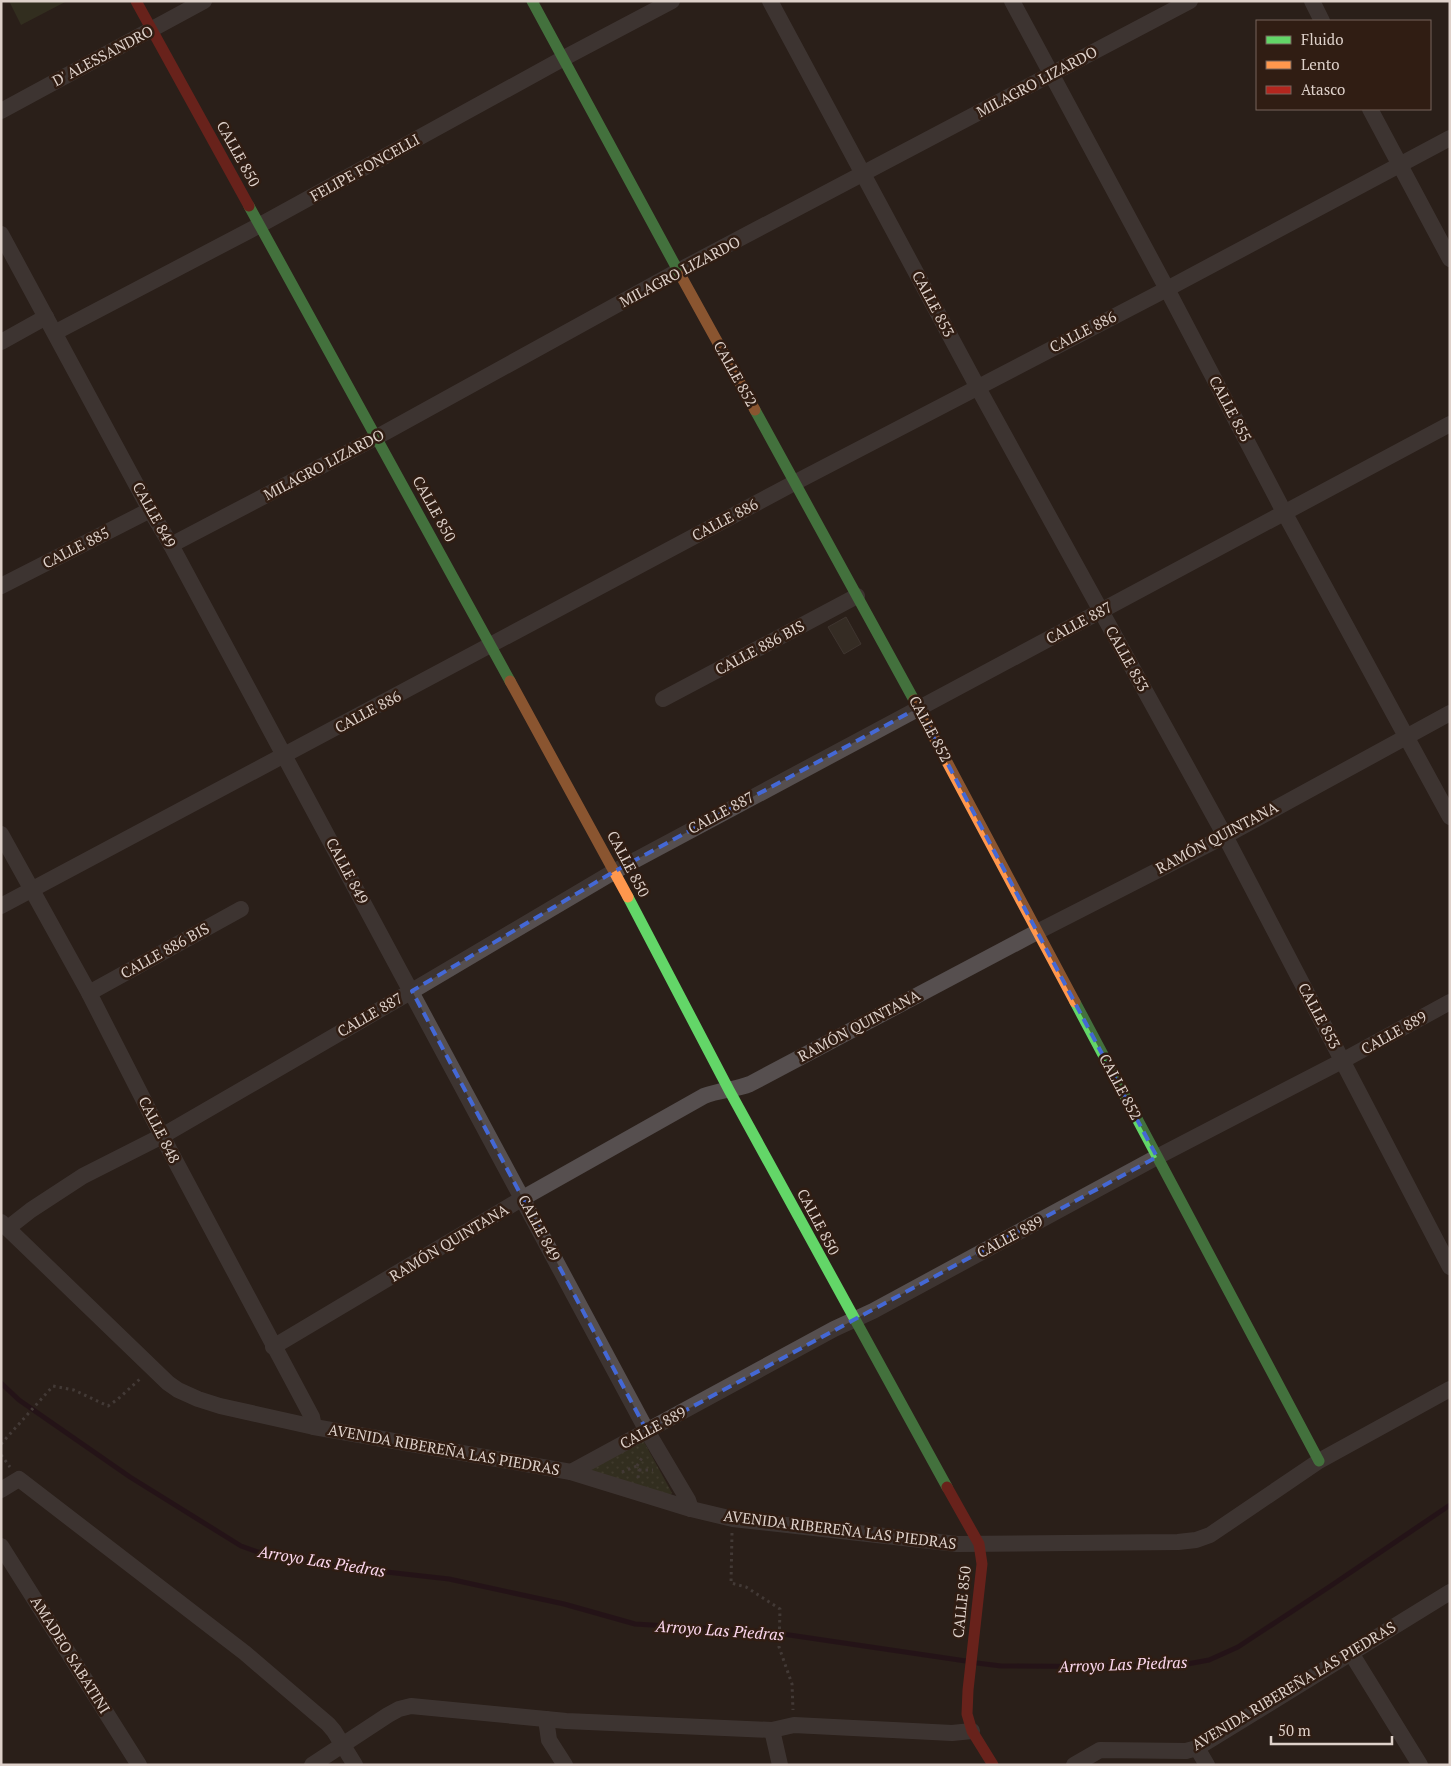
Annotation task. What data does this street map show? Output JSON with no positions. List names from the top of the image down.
{
  "streets": {
    "main road": ["CALLE 850", "CALLE 852"],
    "street": [
      "D' ALESSANDRO",
      "MILAGRO LIZARDO",
      "FELIPE FONCELLI",
      "CALLE 853",
      "CALLE 886",
      "CALLE 855",
      "CALLE 849",
      "CALLE 885",
      "CALLE 887",
      "CALLE 886 BIS",
      "RAMÓN QUINTANA",
      "CALLE 889",
      "CALLE 848",
      "AVENIDA RIBEREÑA LAS PIEDRAS",
      "AMADEO SABATINI"
    ]
  },
  "crossings": [
    ["D' ALESSANDRO", "CALLE 850"],
    ["MILAGRO LIZARDO", "CALLE 850"],
    ["MILAGRO LIZARDO", "CALLE 853"],
    ["MILAGRO LIZARDO", "CALLE 852"],
    ["MILAGRO LIZARDO", "CALLE 855"],
    ["MILAGRO LIZARDO", "CALLE 849"],
    ["CALLE 850", "FELIPE FONCELLI"],
    ["CALLE 850", "CALLE 886"],
    ["CALLE 850", "CALLE 887"],
    ["CALLE 850", "RAMÓN QUINTANA"],
    ["CALLE 850", "CALLE 889"],
    ["CALLE 850", "AVENIDA RIBEREÑA LAS PIEDRAS"],
    ["FELIPE FONCELLI", "CALLE 852"],
    ["FELIPE FONCELLI", "CALLE 849"],
    ["CALLE 853", "CALLE 886"],
    ["CALLE 853", "CALLE 887"],
    ["CALLE 853", "RAMÓN QUINTANA"],
    ["CALLE 853", "CALLE 889"],
    ["CALLE 886", "CALLE 852"],
    ["CALLE 886", "CALLE 855"],
    ["CALLE 886", "CALLE 849"],
    ["CALLE 886", "CALLE 848"],
    ["CALLE 852", "CALLE 887"],
    ["CALLE 852", "CALLE 886 BIS"],
    ["CALLE 852", "RAMÓN QUINTANA"],
    ["CALLE 852", "CALLE 889"],
    ["CALLE 852", "AVENIDA RIBEREÑA LAS PIEDRAS"],
    ["CALLE 855", "CALLE 887"],
    ["CALLE 855", "RAMÓN QUINTANA"],
    ["CALLE 849", "CALLE 885"],
    ["CALLE 849", "CALLE 887"],
    ["CALLE 849", "RAMÓN QUINTANA"],
    ["CALLE 849", "CALLE 889"],
    ["CALLE 849", "AVENIDA RIBEREÑA LAS PIEDRAS"],
    ["CALLE 887", "CALLE 848"],
    ["CALLE 887", "AVENIDA RIBEREÑA LAS PIEDRAS"],
    ["CALLE 886 BIS", "CALLE 848"],
    ["RAMÓN QUINTANA", "CALLE 848"],
    ["CALLE 889", "AVENIDA RIBEREÑA LAS PIEDRAS"],
    ["CALLE 848", "AVENIDA RIBEREÑA LAS PIEDRAS"]
  ],
  "water": ["Arroyo Las Piedras"],
  "legend": ["Fluido", "Lento", "Atasco"],
  "scale_bar": "50 m"
}
